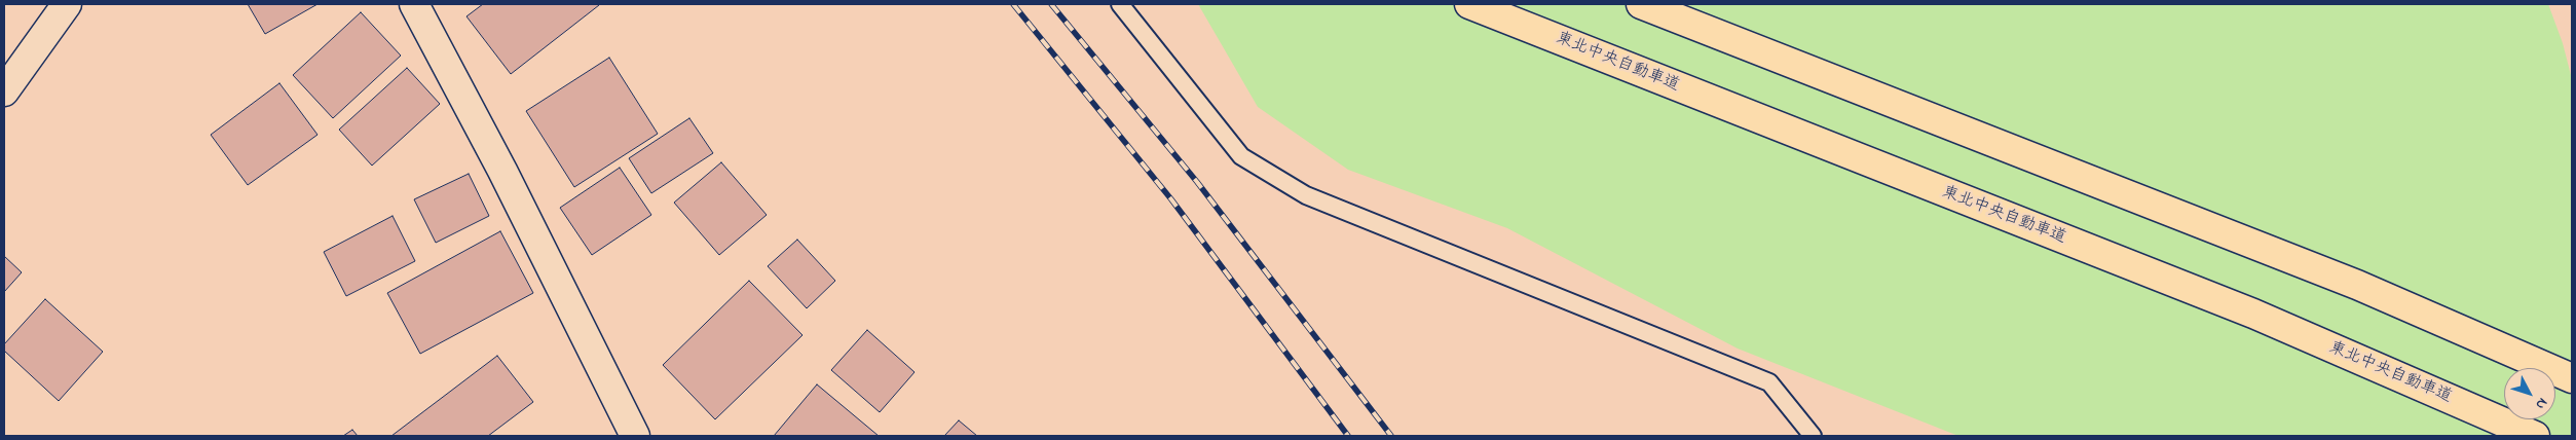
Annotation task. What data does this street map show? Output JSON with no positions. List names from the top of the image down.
{
  "streets": {
    "highway": ["東北中央自動車道"]
  },
  "north": "bottom right"
}
